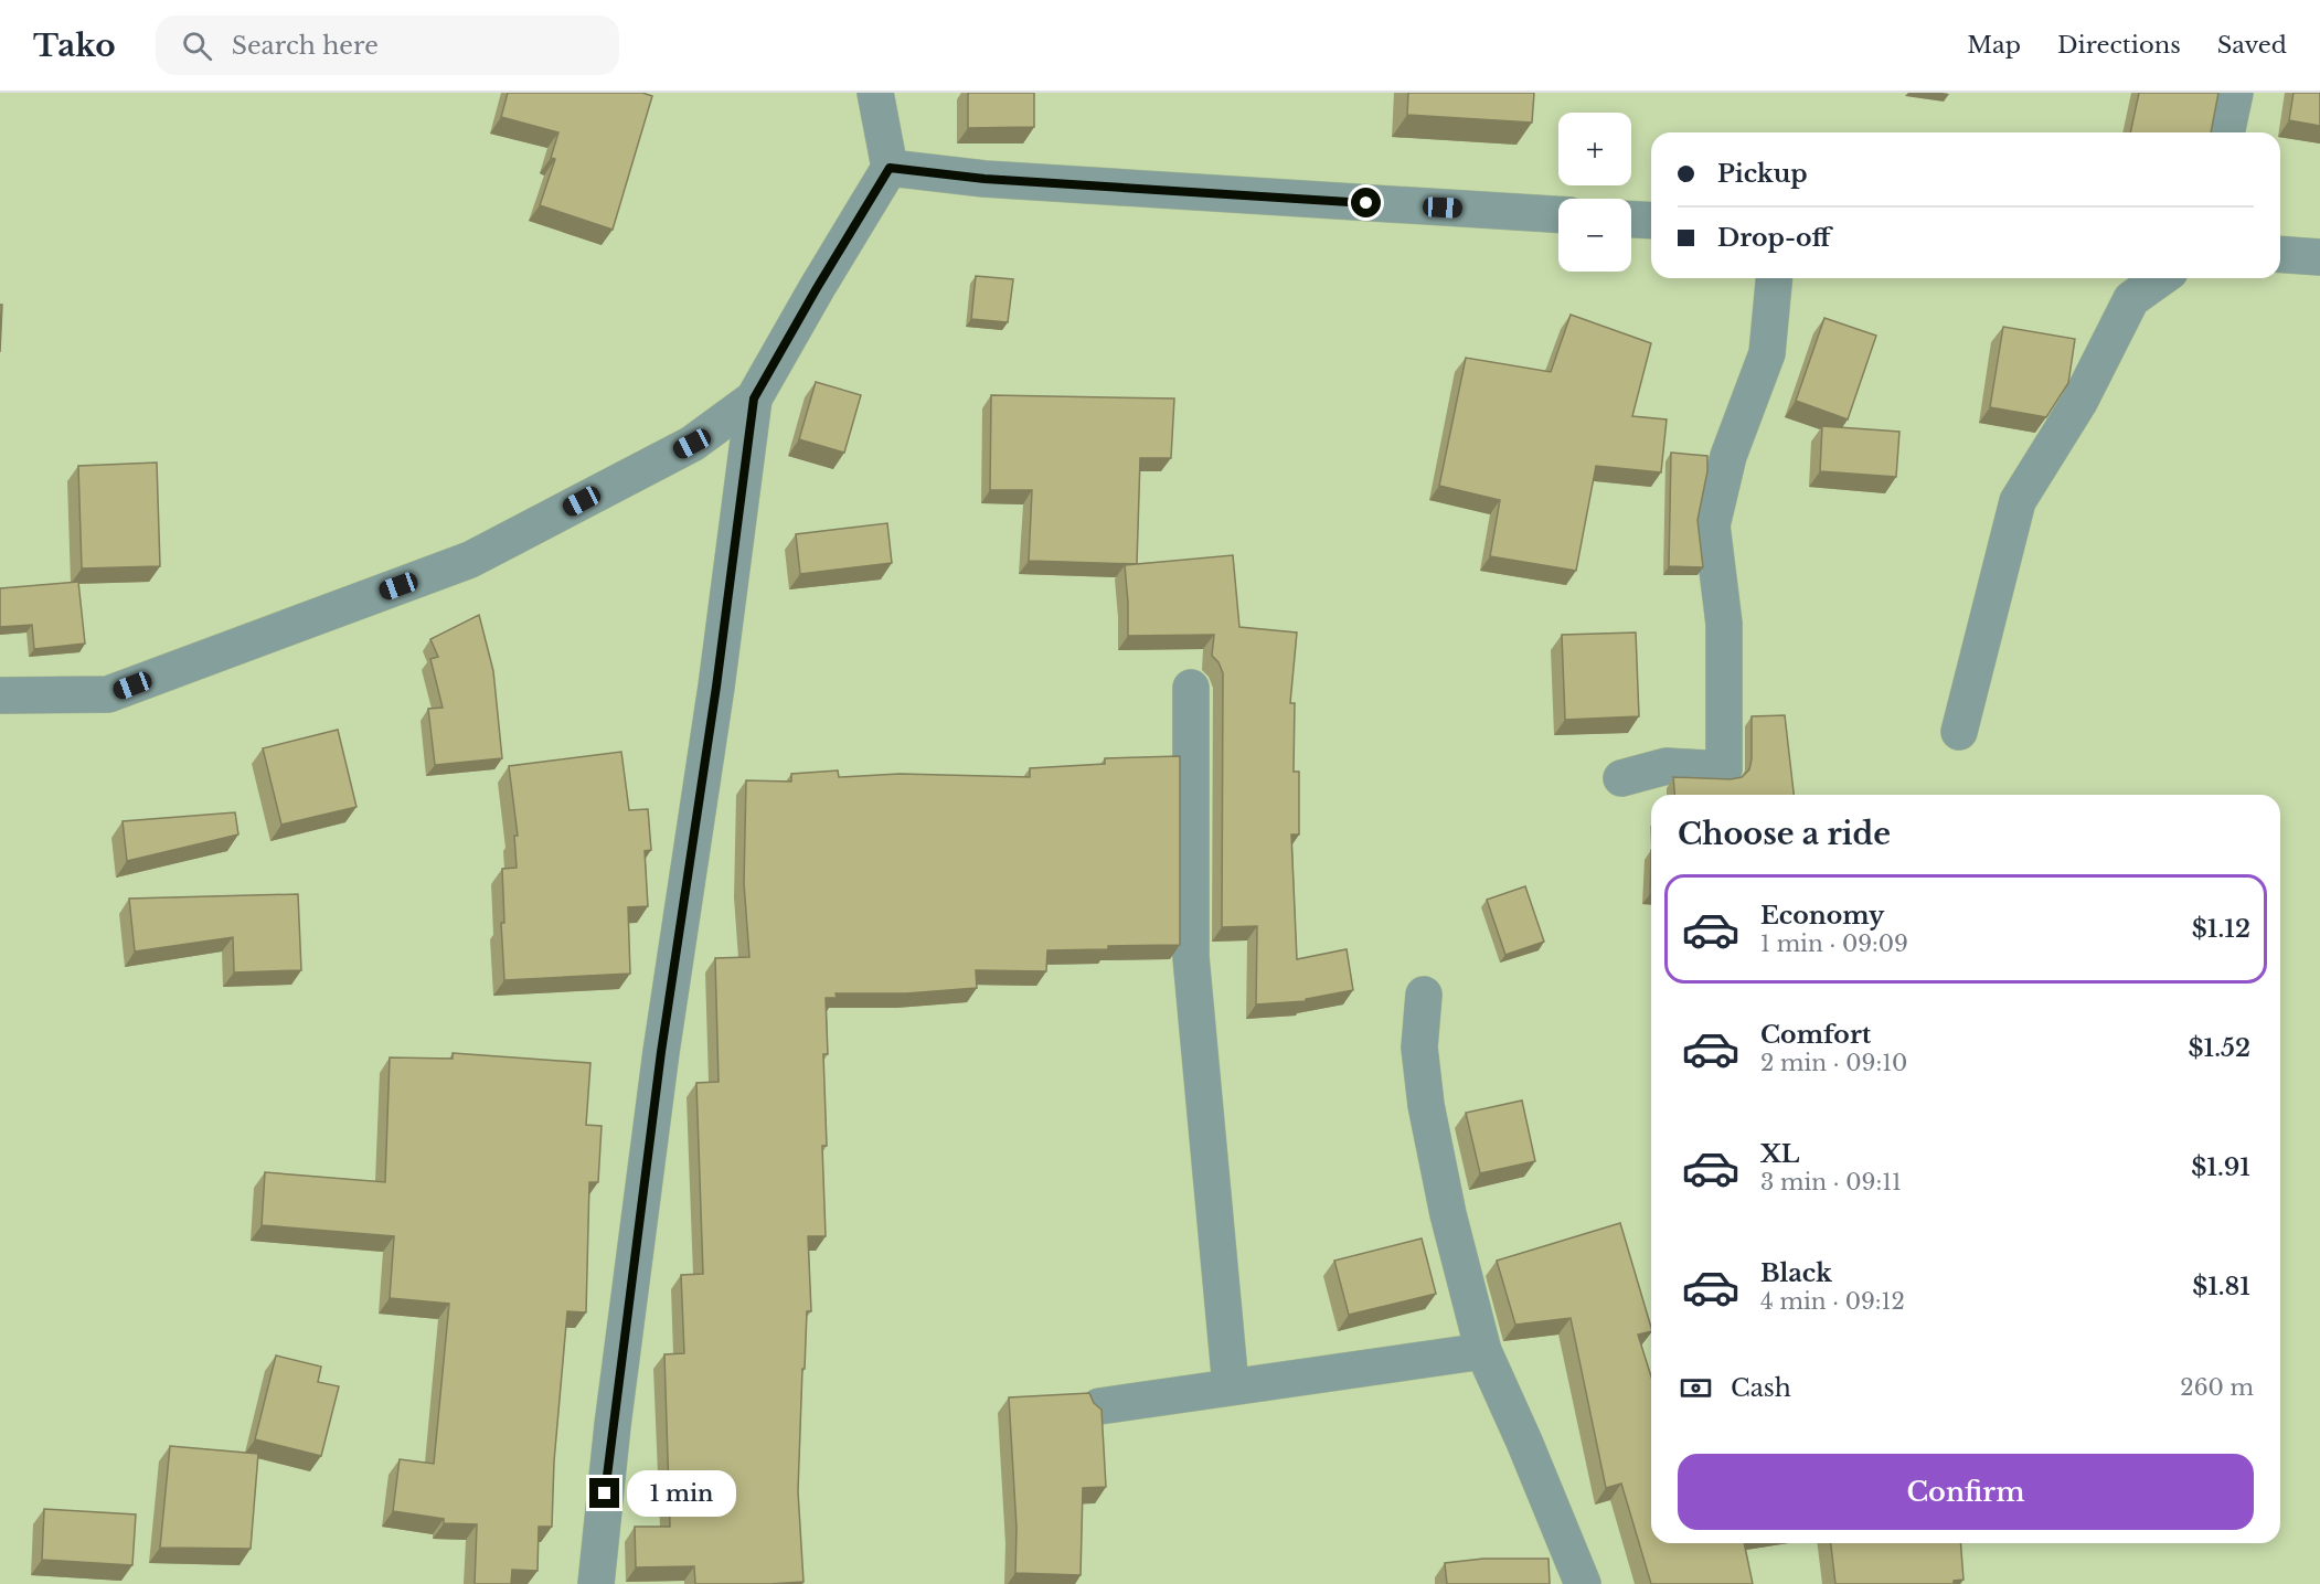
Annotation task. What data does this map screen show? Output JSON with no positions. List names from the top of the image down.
{
  "page": {
    "header": "Tako",
    "search": "Search here",
    "nav": ["Map", "Directions", "Saved"],
    "map_buttons": ["+", "−"],
    "banner": ["Pickup", "Drop-off"],
    "heading": "Choose a ride",
    "list": [
      {
        "name": "Economy",
        "note": "1 min · 09:09",
        "value": "$1.12"
      },
      {
        "name": "Comfort",
        "note": "2 min · 09:10",
        "value": "$1.52"
      },
      {
        "name": "XL",
        "note": "3 min · 09:11",
        "value": "$1.91"
      },
      {
        "name": "Black",
        "note": "4 min · 09:12",
        "value": "$1.81"
      }
    ],
    "pay": ["Cash", "260 m"],
    "buttons": "Confirm",
    "bubble": "1 min"
  }
}
